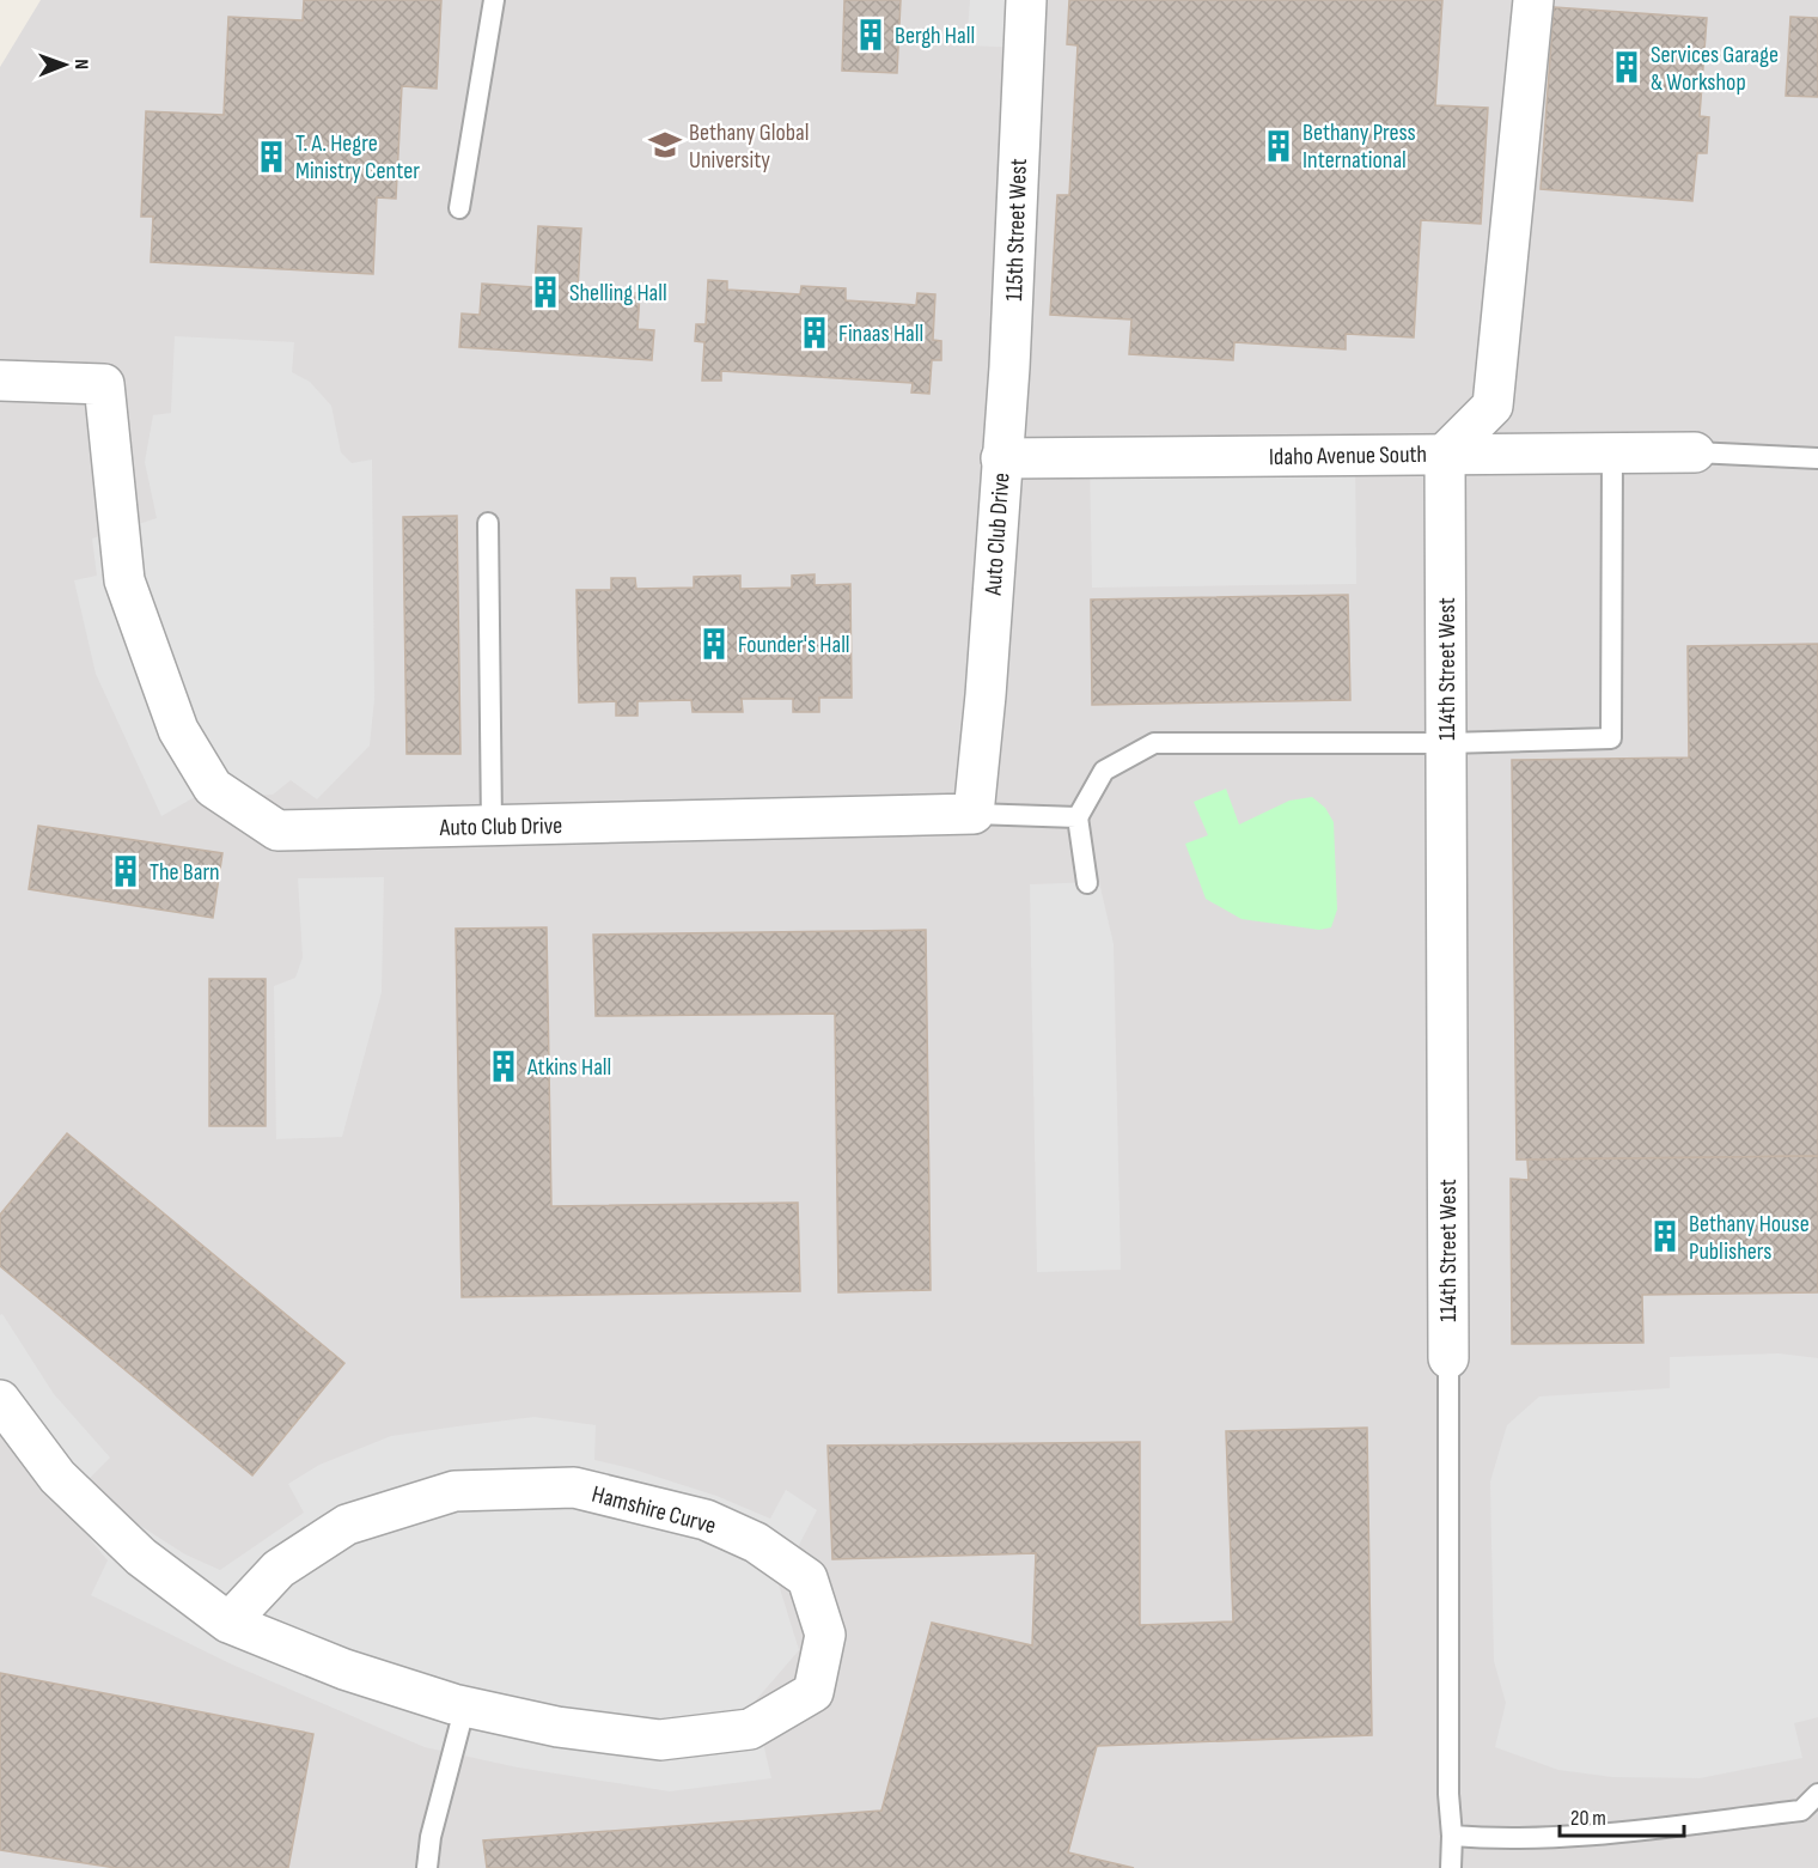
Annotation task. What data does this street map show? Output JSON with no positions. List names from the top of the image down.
{
  "streets": {
    "street": [
      "115th Street West",
      "Idaho Avenue South",
      "Auto Club Drive",
      "114th Street West",
      "Hamshire Curve"
    ]
  },
  "crossings": [
    ["115th Street West", "Idaho Avenue South"],
    ["115th Street West", "Auto Club Drive"],
    ["Idaho Avenue South", "Auto Club Drive"],
    ["Idaho Avenue South", "114th Street West"]
  ],
  "places": {
    "building": [
      "Bergh Hall",
      "Services Garage & Workshop",
      "Bethany Press International",
      "T. A. Hegre Ministry Center",
      "Shelling Hall",
      "Finaas Hall",
      "Founder's Hall",
      "The Barn",
      "Atkins Hall",
      "Bethany House Publishers"
    ],
    "school or university": ["Bethany Global University"]
  },
  "scale_bar": "20 m",
  "north": "right"
}
